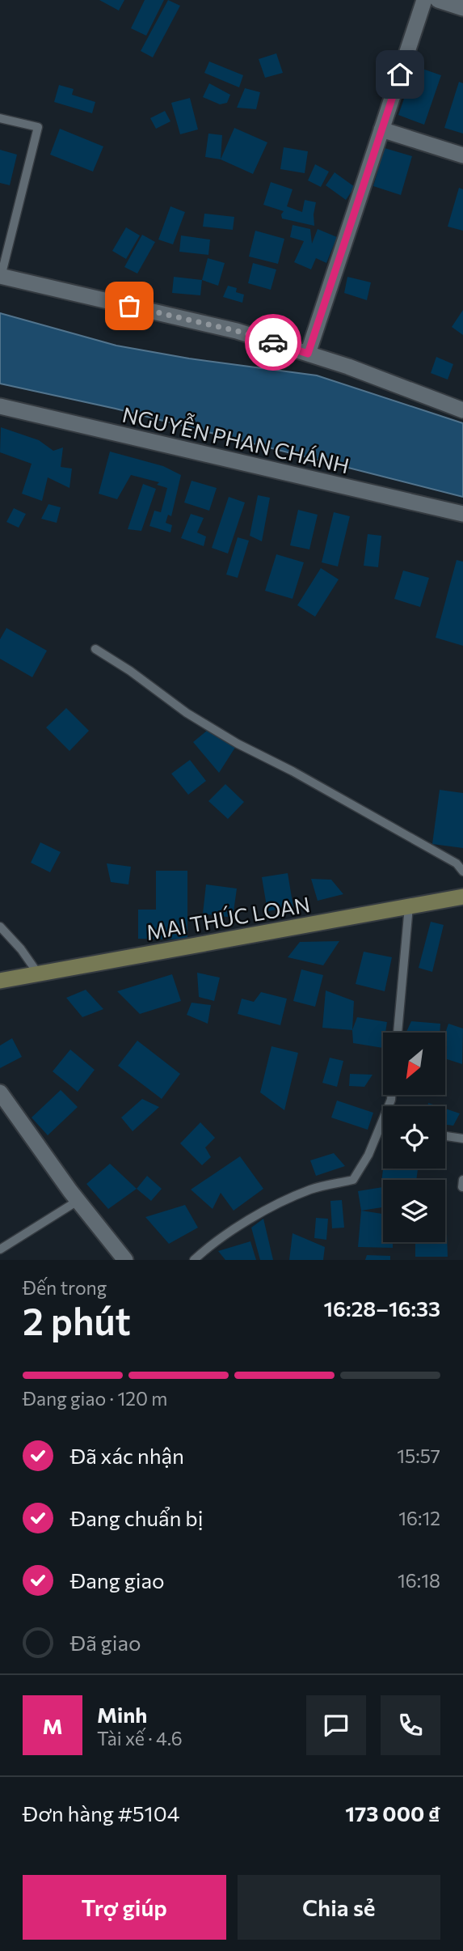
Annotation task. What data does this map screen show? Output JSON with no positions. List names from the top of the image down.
{
  "streets": {
    "main road": ["MAI THÚC LOAN"],
    "street": ["NGUYỄN PHAN CHÁNH"]
  },
  "north": "bottom left",
  "page": {
    "heading": ["2 phút", "Đến trong", "16:28–16:33"],
    "panel": [
      "Minh",
      "Tài xế · 4.6",
      "Đơn hàng #5104",
      "173 000 ₫"
    ],
    "bar": "Đang giao · 120 m",
    "list": [
      ["Đã xác nhận", "15:57"],
      ["Đang chuẩn bị", "16:12"],
      ["Đang giao", "16:18"],
      "Đã giao"
    ],
    "round": "M",
    "buttons": ["Trợ giúp", "Chia sẻ"]
  }
}
